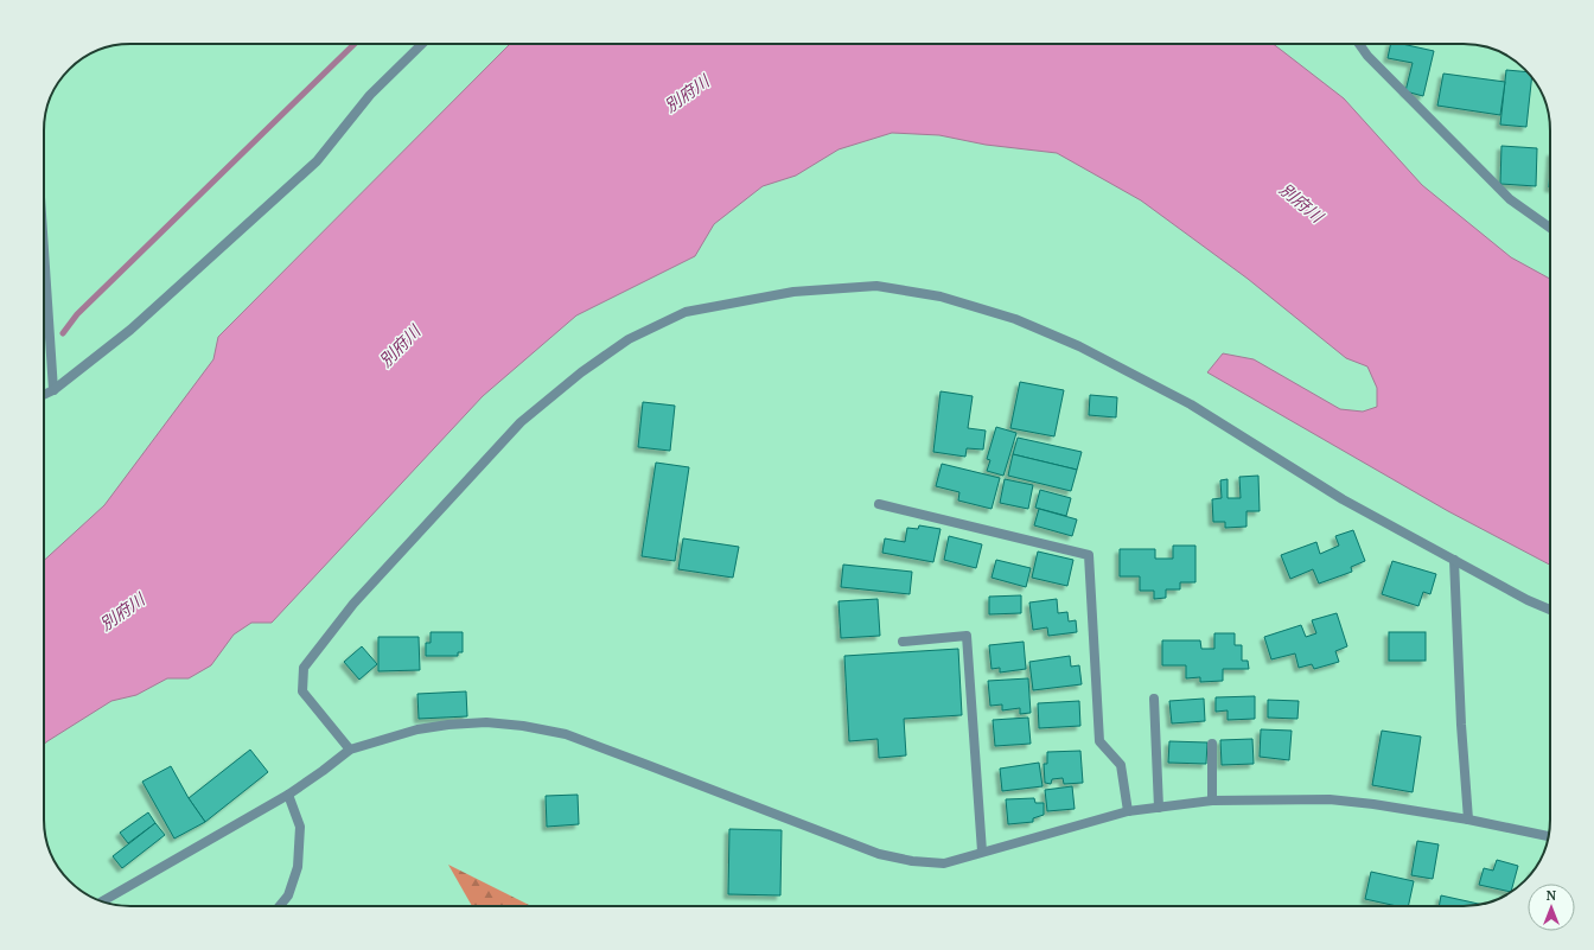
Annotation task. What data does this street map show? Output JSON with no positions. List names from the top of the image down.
{
  "water": ["別府川"],
  "north": "top"
}
